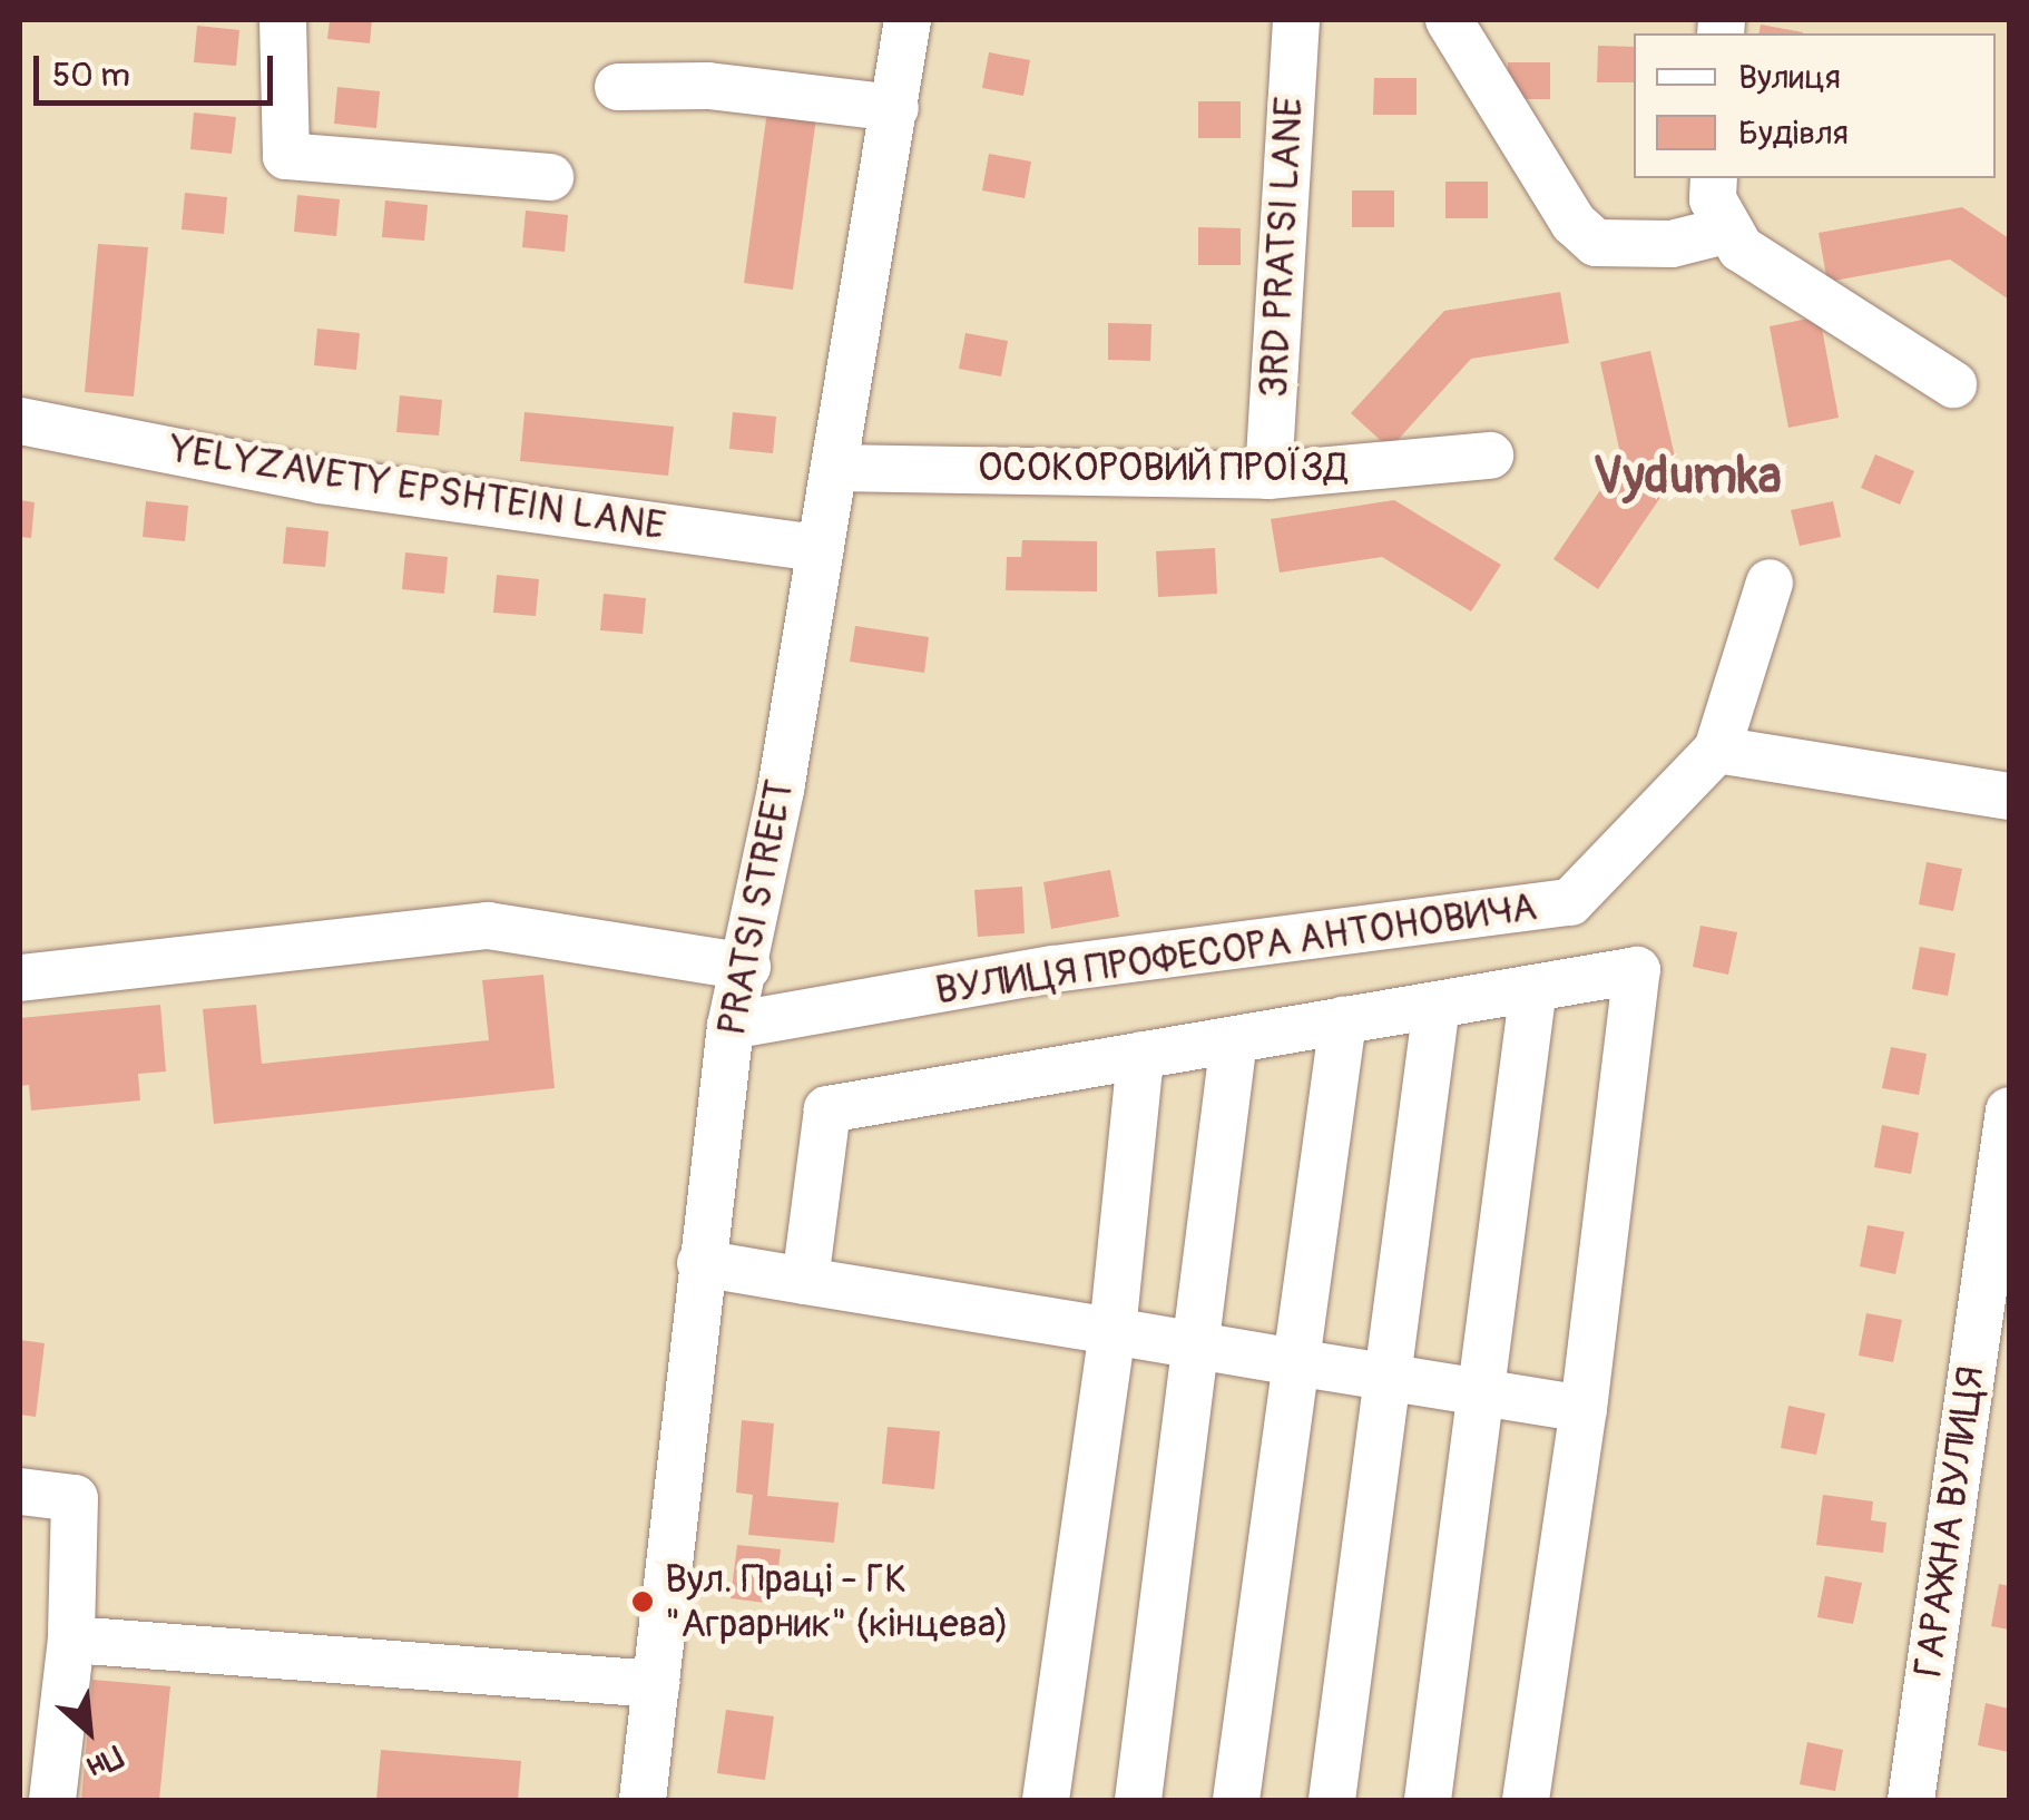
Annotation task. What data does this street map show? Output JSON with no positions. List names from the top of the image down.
{
  "streets": {
    "street": [
      "3RD PRATSI LANE",
      "ОСОКОРОВИЙ ПРОЇЗД",
      "YELYZAVETY EPSHTEIN LANE",
      "PRATSI STREET",
      "ВУЛИЦЯ ПРОФЕСОРА АНТОНОВИЧА",
      "ГАРАЖНА ВУЛИЦЯ"
    ]
  },
  "crossings": [
    ["3RD PRATSI LANE", "ОСОКОРОВИЙ ПРОЇЗД"],
    ["ОСОКОРОВИЙ ПРОЇЗД", "PRATSI STREET"],
    ["YELYZAVETY EPSHTEIN LANE", "PRATSI STREET"],
    ["PRATSI STREET", "ВУЛИЦЯ ПРОФЕСОРА АНТОНОВИЧА"]
  ],
  "districts": ["Vydumka"],
  "places": ["Вул. Праці - ГК \"Аграрник\" (кінцева)"],
  "legend": ["Вулиця", "Будівля"],
  "scale_bar": "50 m",
  "north": "bottom right"
}
